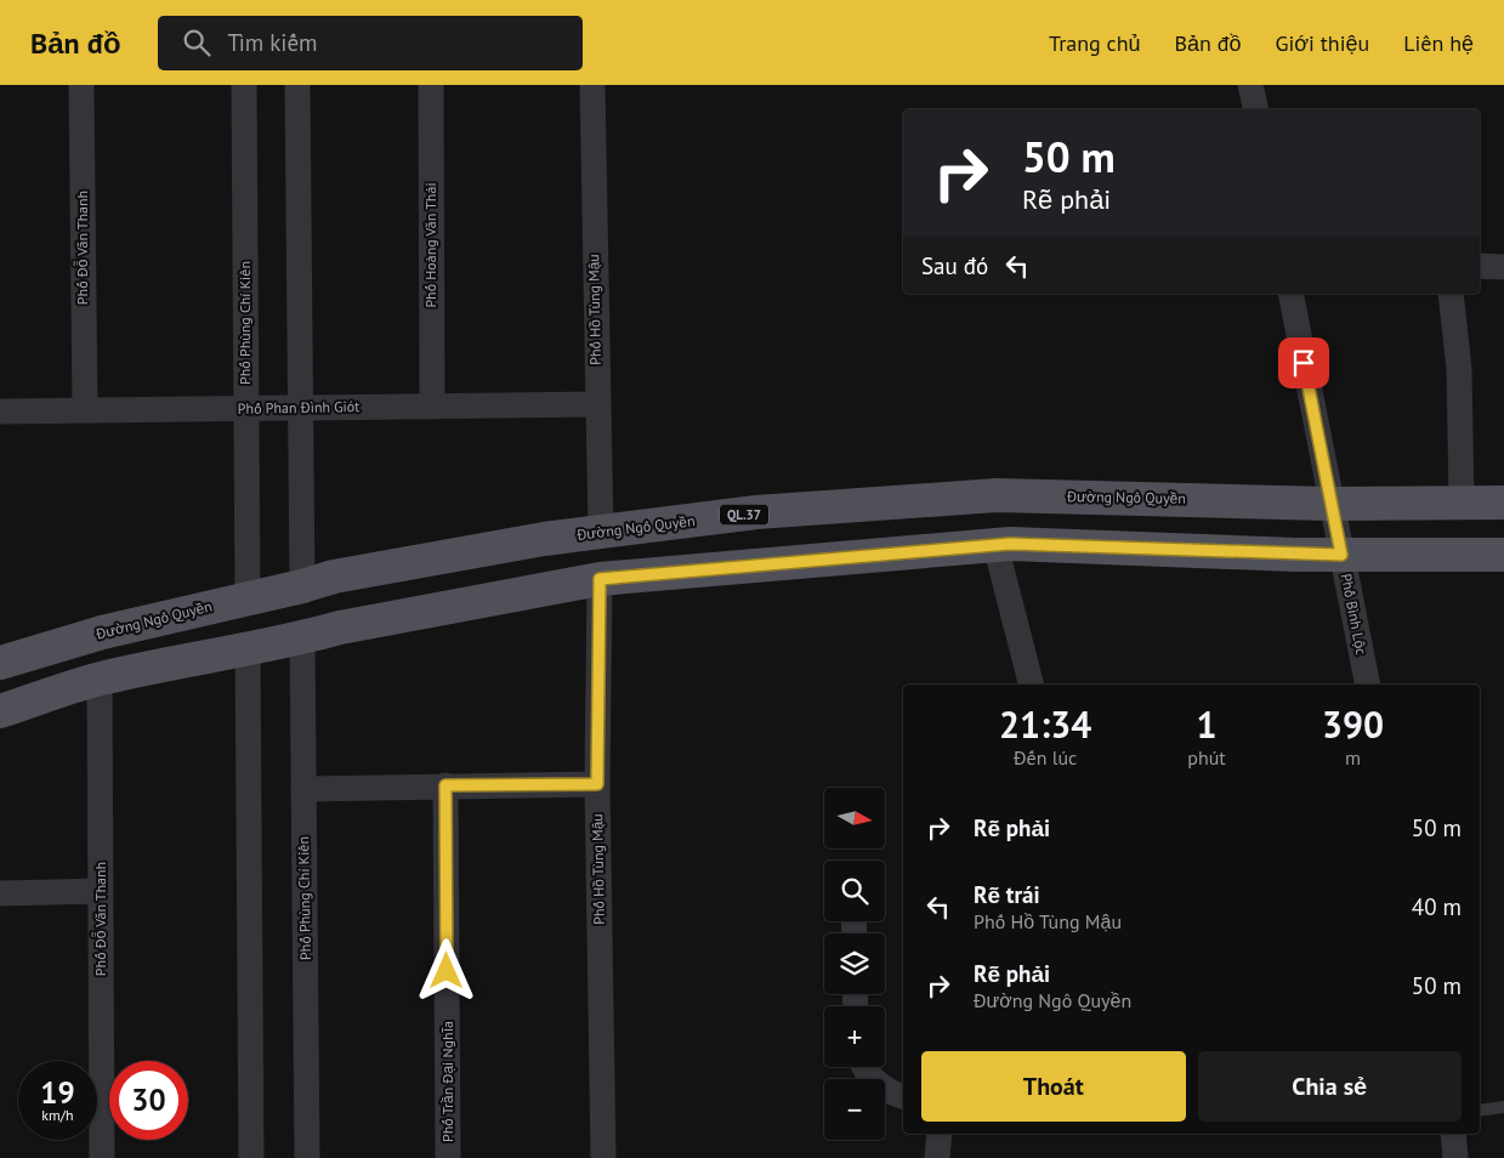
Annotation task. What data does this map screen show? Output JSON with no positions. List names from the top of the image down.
{
  "streets": {
    "main road": ["Đường Ngô Quyền", "QL.37"],
    "street": [
      "Phố Hoàng Văn Thái",
      "Phố Đỗ Văn Thanh",
      "Phố Hồ Tùng Mậu",
      "Phố Phùng Chí Kiên",
      "Phố Phan Đình Giót",
      "Phố Bình Lộc",
      "Phố Trần Đại Nghĩa"
    ]
  },
  "crossings": [
    ["Phố Hoàng Văn Thái", "Phố Phan Đình Giót"],
    ["Phố Đỗ Văn Thanh", "Phố Phan Đình Giót"],
    ["Phố Hồ Tùng Mậu", "Phố Phan Đình Giót"],
    ["Phố Hồ Tùng Mậu", "Đường Ngô Quyền"],
    ["Phố Phùng Chí Kiên", "Phố Phan Đình Giót"],
    ["Phố Phùng Chí Kiên", "Đường Ngô Quyền"],
    ["Đường Ngô Quyền", "Phố Bình Lộc"]
  ],
  "north": "right",
  "page": {
    "header": "Bản đồ",
    "search": "Tìm kiếm",
    "nav": [
      "Trang chủ",
      "Bản đồ",
      "Giới thiệu",
      "Liên hệ"
    ],
    "turn": ["50 m", "Rẽ phải"],
    "then": "Sau đó",
    "eta": [
      "21:34",
      "Đến lúc",
      "1",
      "phút",
      "390",
      "m"
    ],
    "map_buttons": ["+", "−"],
    "list": [
      {
        "name": "Rẽ phải",
        "value": "50 m"
      },
      {
        "name": "Rẽ trái",
        "note": "Phố Hồ Tùng Mậu",
        "value": "40 m"
      },
      {
        "name": "Rẽ phải",
        "note": "Đường Ngô Quyền",
        "value": "50 m"
      }
    ],
    "buttons": ["Thoát", "Chia sẻ"],
    "speed": "19 km/h",
    "limit": "30"
  }
}
